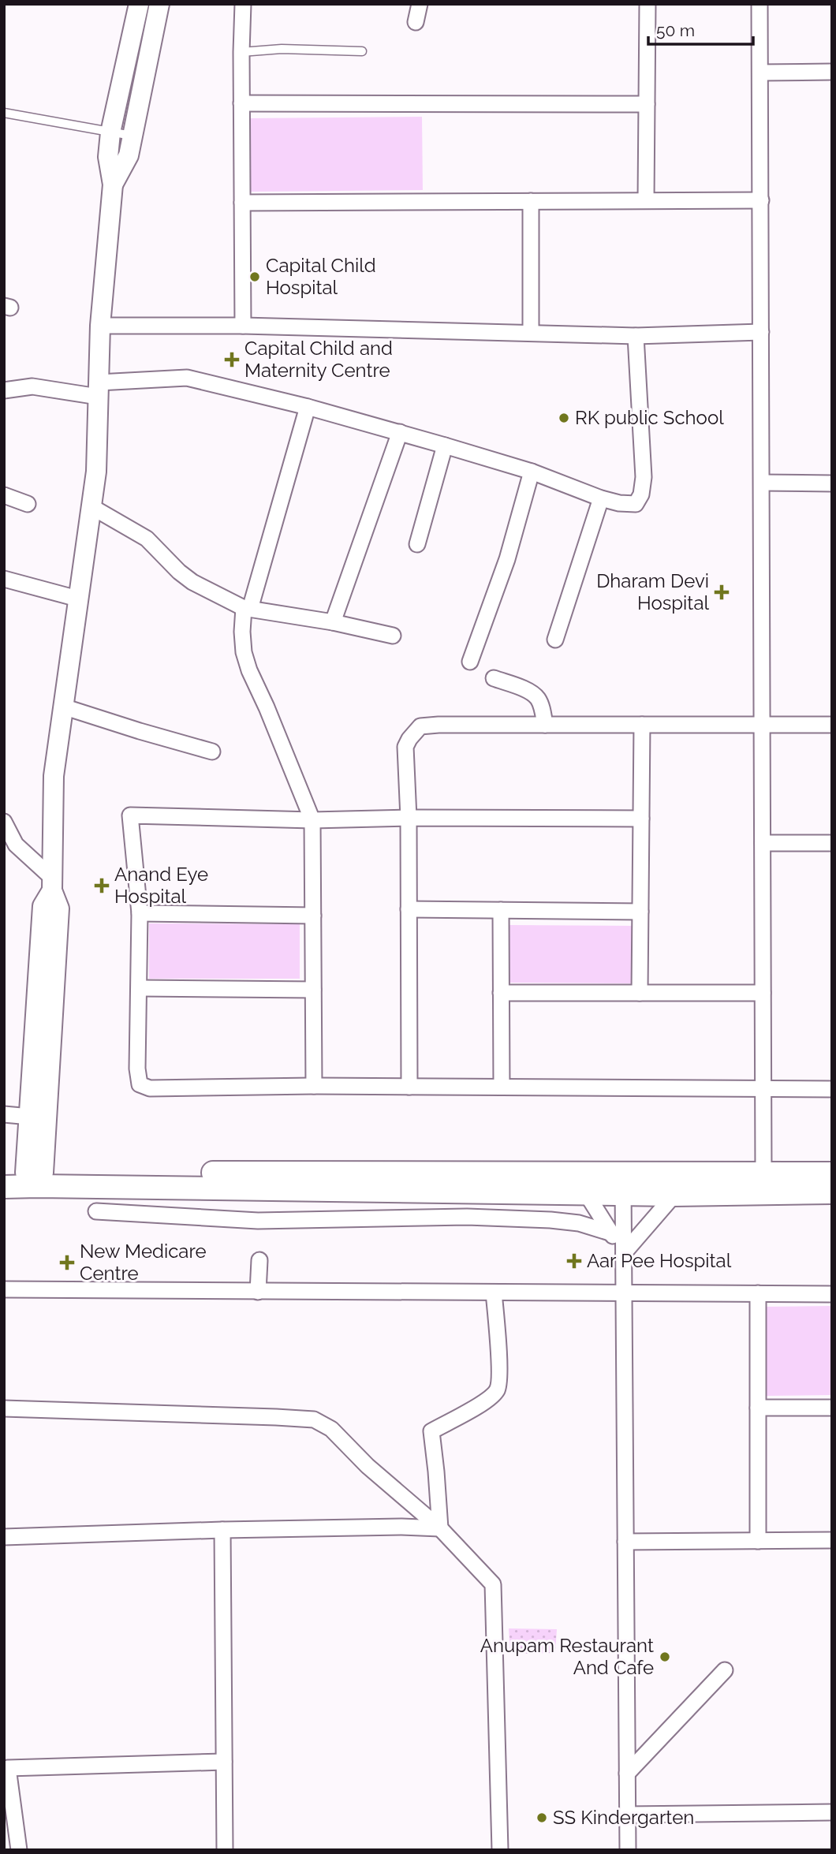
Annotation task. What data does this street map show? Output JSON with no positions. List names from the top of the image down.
{
  "places": {
    "other": [
      "Capital Child Hospital",
      "RK public School",
      "Anupam Restaurant And Cafe",
      "SS Kindergarten"
    ],
    "health": [
      "Capital Child and Maternity Centre",
      "Dharam Devi Hospital",
      "Anand Eye Hospital",
      "Aar Pee Hospital",
      "New Medicare Centre"
    ]
  },
  "scale_bar": "50 m"
}
